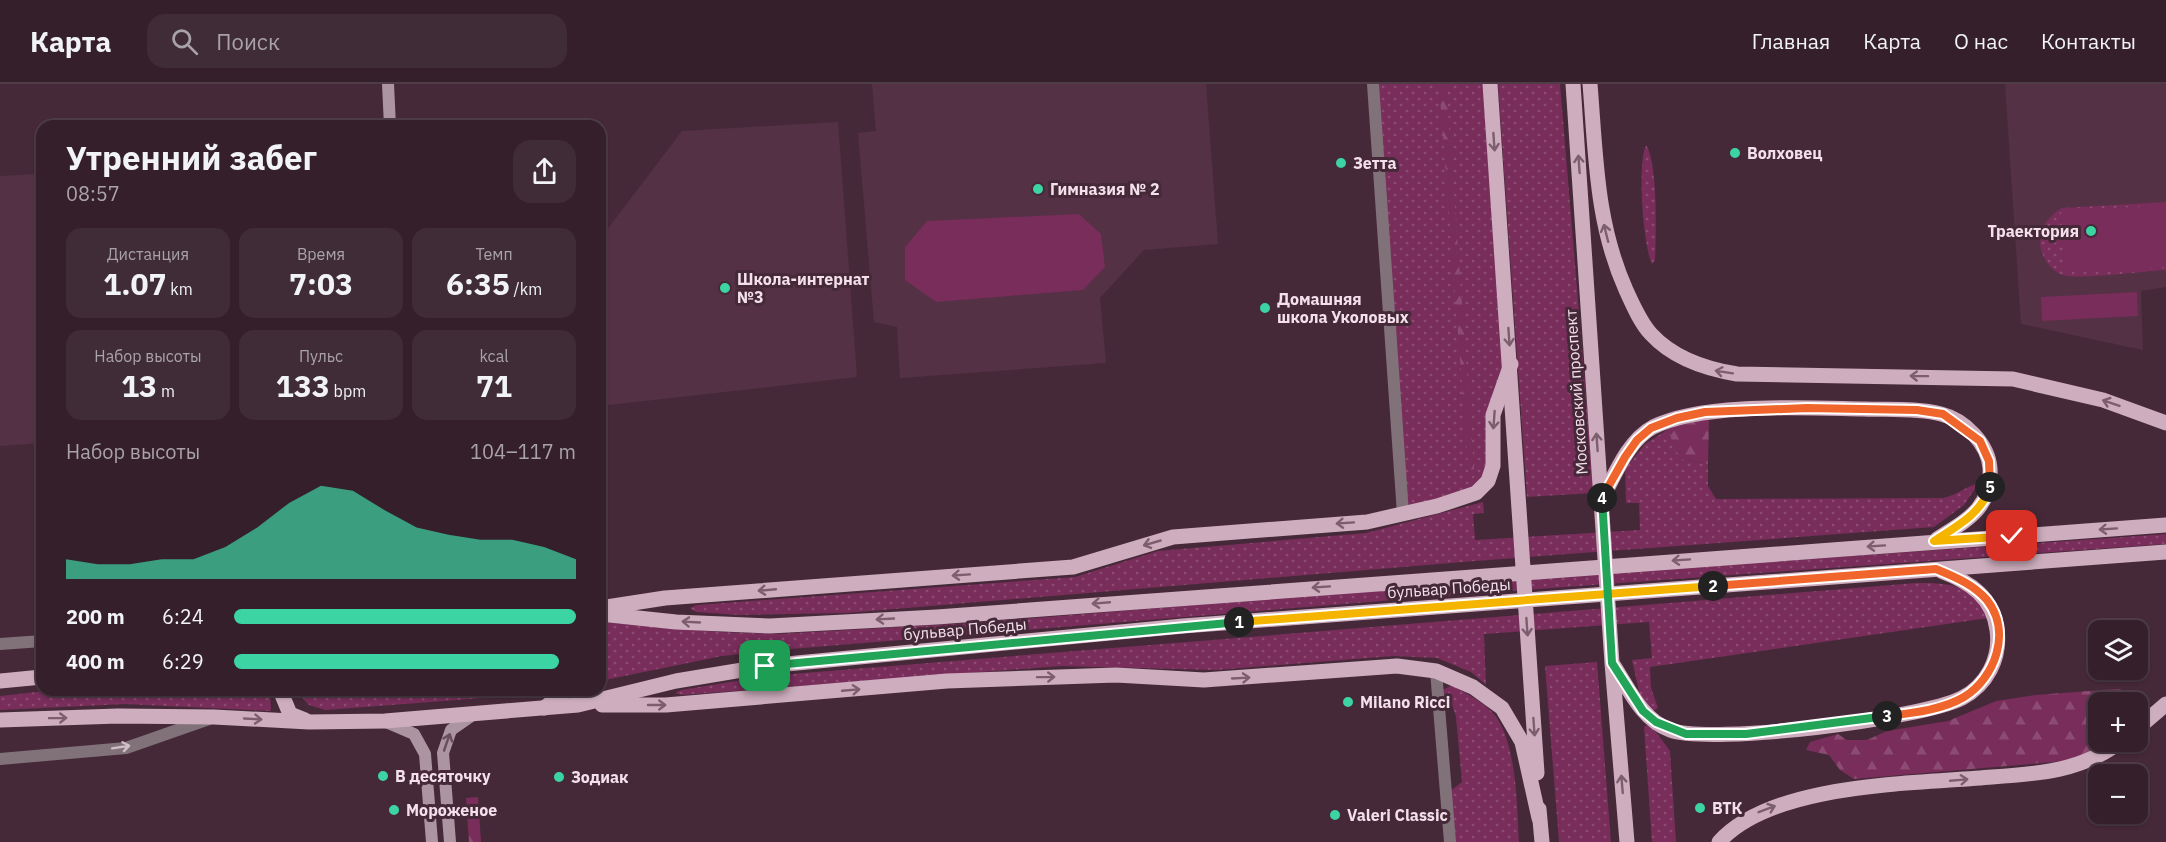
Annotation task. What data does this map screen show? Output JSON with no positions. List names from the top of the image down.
{
  "streets": {
    "main road": ["Московский проспект", "бульвар Победы"]
  },
  "places": [
    "Волховец",
    "Зетта",
    "Гимназия № 2",
    "Траектория",
    "Школа-интернат №3",
    "Домашняя школа Уколовых",
    "Milano Ricci",
    "В десяточку",
    "Зодиак",
    "ВТК",
    "Мороженое",
    "Valeri Classic"
  ],
  "page": {
    "header": "Карта",
    "search": "Поиск",
    "nav": [
      "Главная",
      "Карта",
      "О нас",
      "Контакты"
    ],
    "heading": ["Утренний забег", "08:57"],
    "stats": [
      ["Дистанция", "1.07 km"],
      ["Время", "7:03"],
      ["Темп", "6:35 /km"],
      ["Набор высоты", "13 m"],
      ["Пульс", "133 bpm"],
      ["kcal", "71"]
    ],
    "chart": ["Набор высоты", "104–117 m"],
    "pins": [
      "5",
      "4",
      "2",
      "1",
      "3"
    ],
    "list": [
      {
        "name": "200 m",
        "note": "6:24"
      },
      {
        "name": "400 m",
        "note": "6:29"
      }
    ],
    "map_buttons": ["+", "−"]
  }
}
